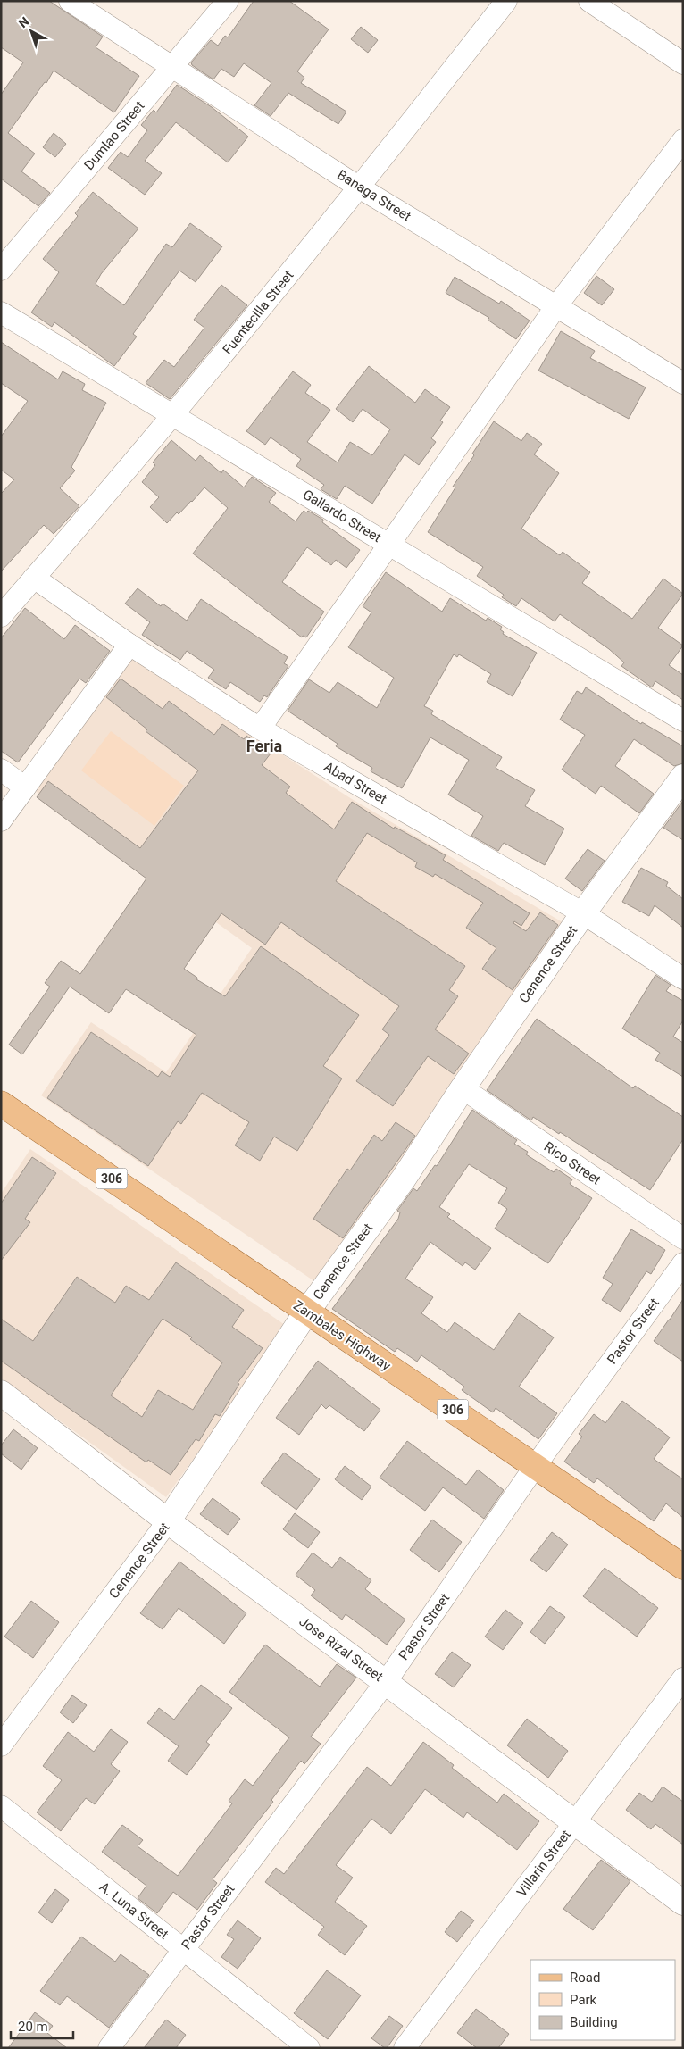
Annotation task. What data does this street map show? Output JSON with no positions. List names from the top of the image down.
{
  "streets": {
    "main road": ["306", "Zambales Highway"],
    "street": [
      "Dumlao Street",
      "Banaga Street",
      "Fuentecilla Street",
      "Gallardo Street",
      "Abad Street",
      "Cenence Street",
      "Rico Street",
      "Pastor Street",
      "Jose Rizal Street",
      "Villarin Street",
      "A. Luna Street"
    ]
  },
  "crossings": [
    ["Dumlao Street", "Banaga Street"],
    ["Banaga Street", "Fuentecilla Street"],
    ["Fuentecilla Street", "Gallardo Street"],
    ["Fuentecilla Street", "Abad Street"],
    ["Abad Street", "Cenence Street"],
    ["Cenence Street", "Rico Street"],
    ["Cenence Street", "Zambales Highway"],
    ["Cenence Street", "Jose Rizal Street"],
    ["Pastor Street", "Zambales Highway"],
    ["Pastor Street", "Jose Rizal Street"],
    ["Pastor Street", "A. Luna Street"],
    ["Jose Rizal Street", "Villarin Street"]
  ],
  "districts": ["Feria"],
  "legend": ["Road", "Park", "Building"],
  "scale_bar": "20 m",
  "north": "top left"
}
